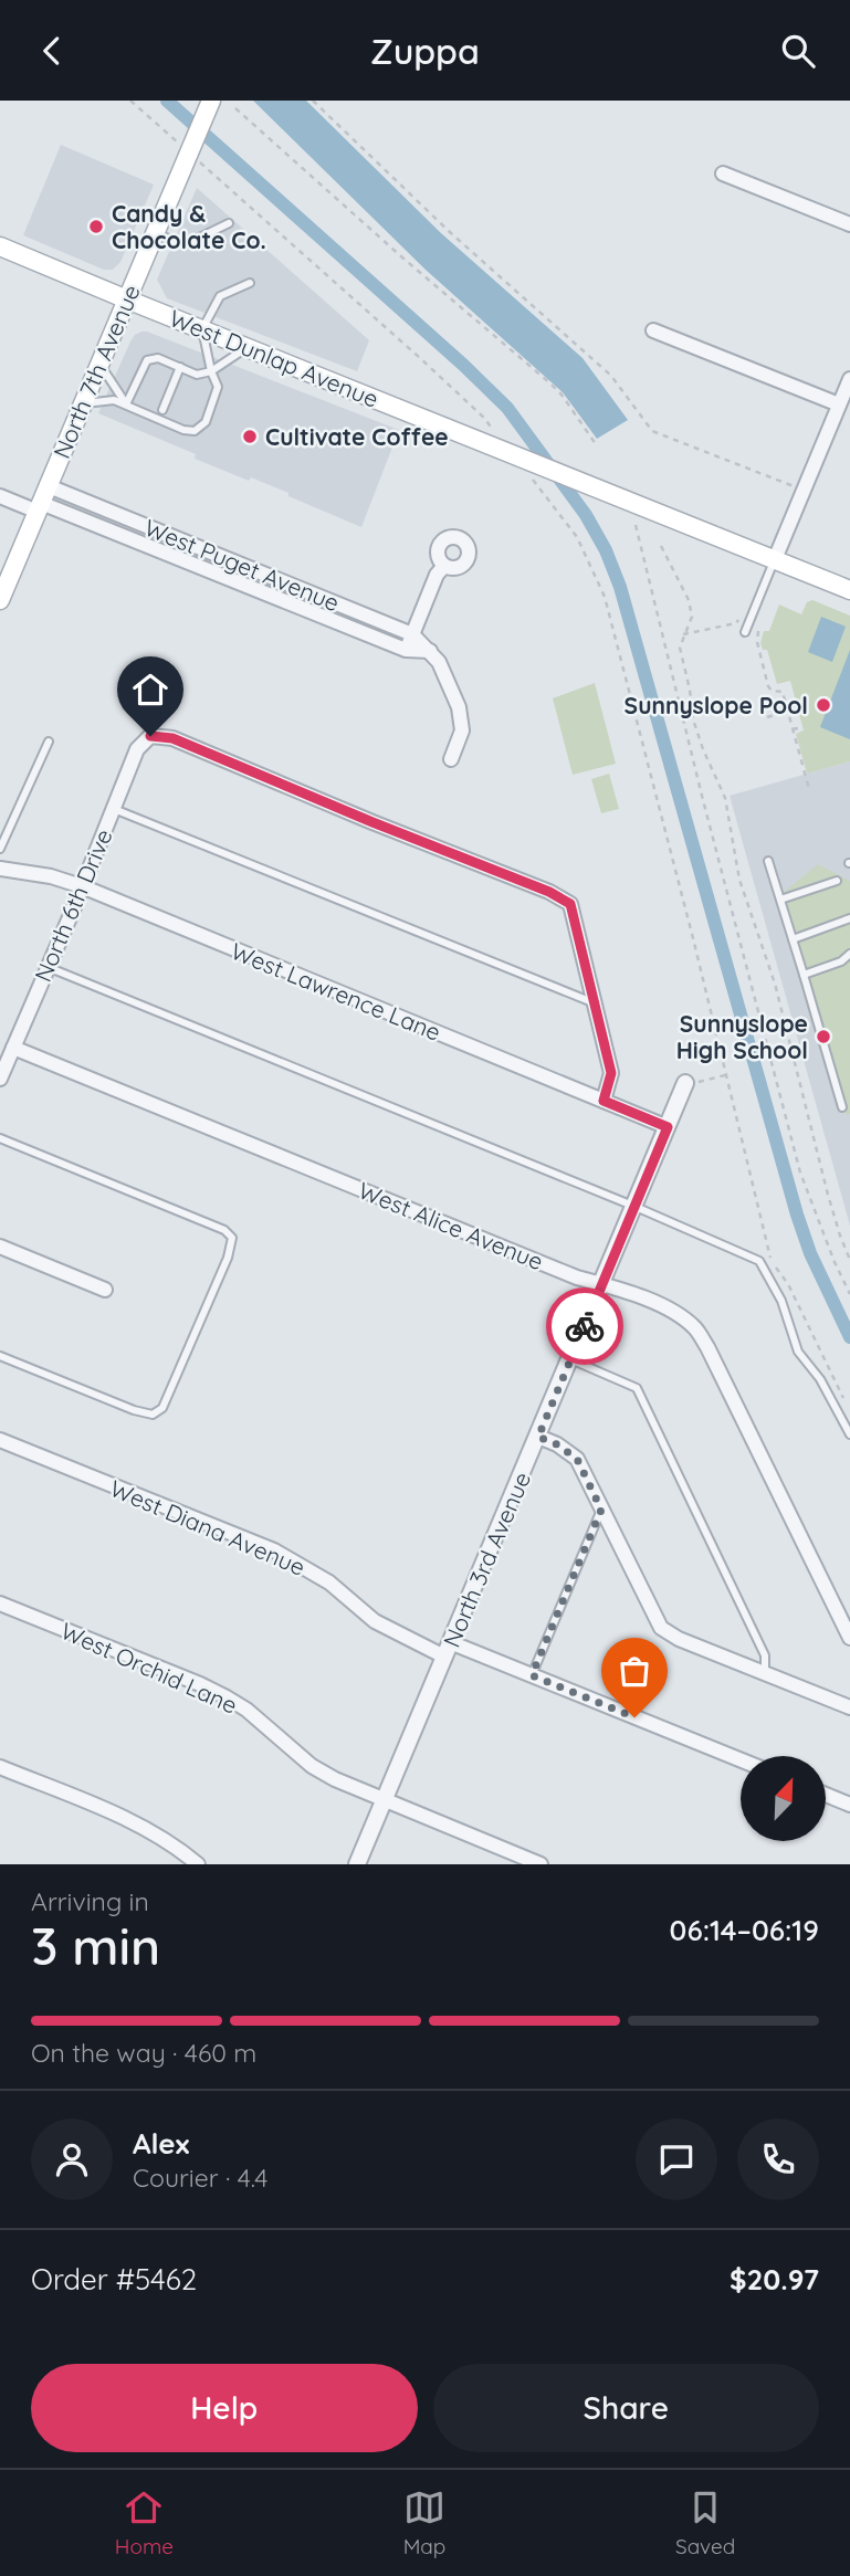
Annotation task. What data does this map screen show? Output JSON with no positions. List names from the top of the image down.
{
  "streets": {
    "main road": ["West Dunlap Avenue", "North 7th Avenue"],
    "street": [
      "West Puget Avenue",
      "North 6th Drive",
      "West Lawrence Lane",
      "West Alice Avenue",
      "West Diana Avenue",
      "North 3rd Avenue",
      "West Orchid Lane"
    ]
  },
  "crossings": [
    ["West Dunlap Avenue", "North 7th Avenue"],
    ["North 7th Avenue", "West Puget Avenue"],
    ["North 6th Drive", "West Lawrence Lane"],
    ["North 6th Drive", "West Alice Avenue"],
    ["West Lawrence Lane", "North 3rd Avenue"],
    ["West Alice Avenue", "North 3rd Avenue"],
    ["West Diana Avenue", "North 3rd Avenue"],
    ["North 3rd Avenue", "West Orchid Lane"]
  ],
  "places": [
    "Candy & Chocolate Co.",
    "Cultivate Coffee",
    "Sunnyslope Pool",
    "Sunnyslope High School"
  ],
  "north": "top right",
  "page": {
    "header": "Zuppa",
    "heading": ["3 min", "Arriving in", "06:14–06:19"],
    "panel": [
      "Alex",
      "Courier · 4.4",
      "Order #5462",
      "$20.97"
    ],
    "bar": "On the way · 460 m",
    "buttons": ["Help", "Share"],
    "tabs": ["Home", "Map", "Saved"]
  }
}
